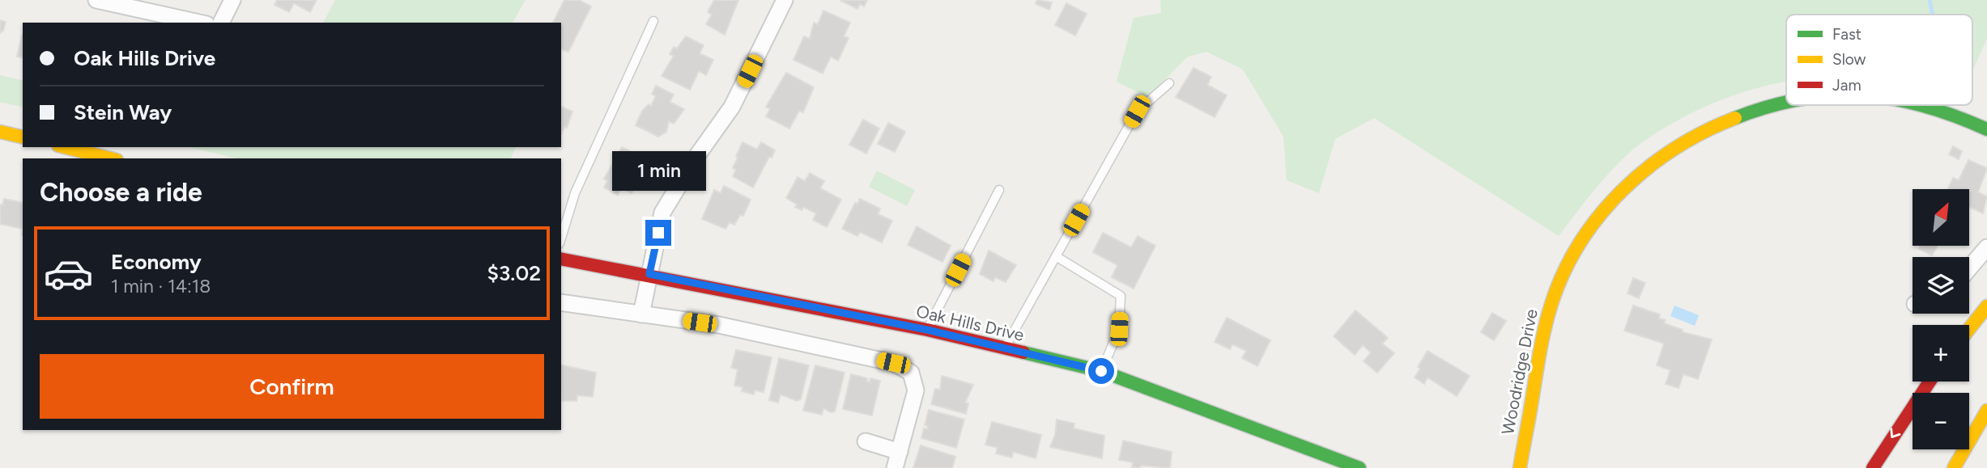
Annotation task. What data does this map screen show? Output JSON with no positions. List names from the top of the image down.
{
  "streets": {
    "main road": ["Oak Hills Drive", "Woodridge Drive"]
  },
  "legend": ["Fast", "Slow", "Jam"],
  "north": "top right",
  "page": {
    "banner": ["Oak Hills Drive", "Stein Way"],
    "bubble": "1 min",
    "heading": "Choose a ride",
    "map_buttons": ["+", "−"],
    "list": [
      {
        "name": "Economy",
        "note": "1 min · 14:18",
        "value": "$3.02"
      }
    ],
    "buttons": "Confirm"
  }
}
